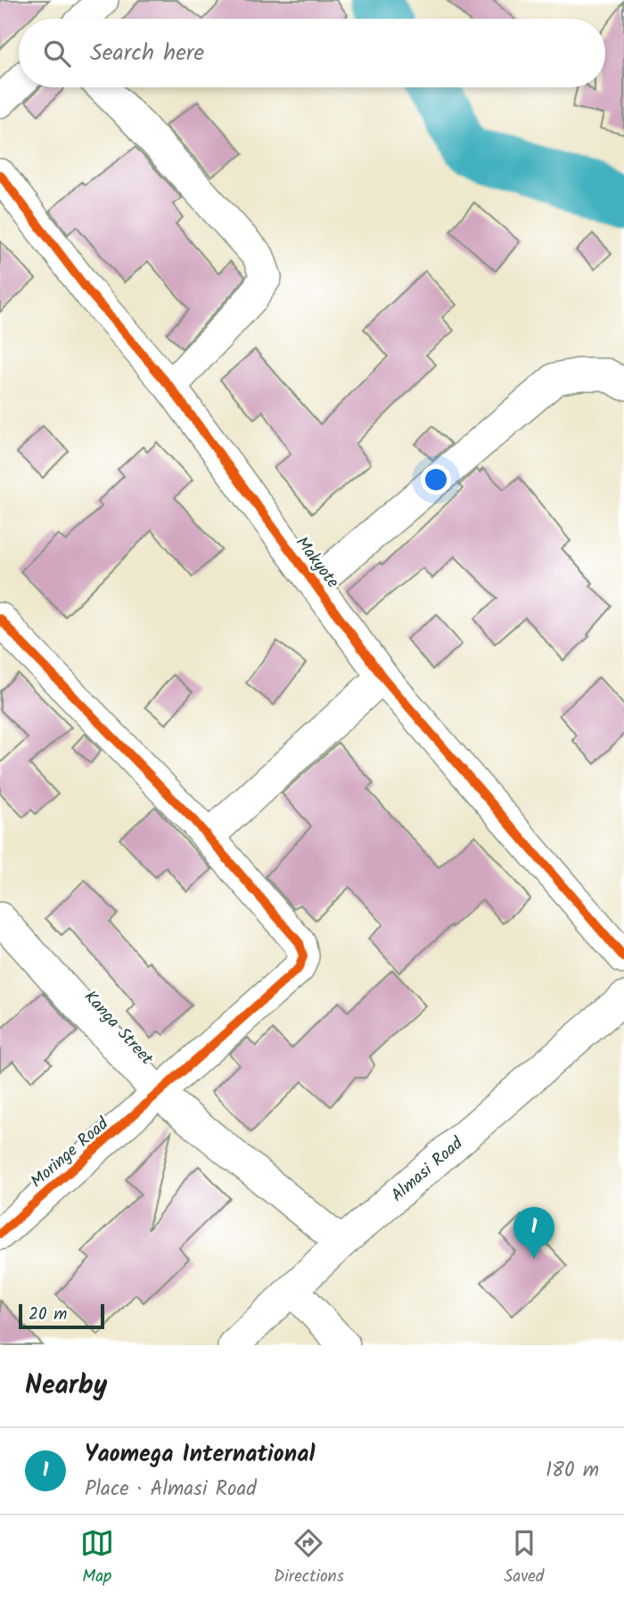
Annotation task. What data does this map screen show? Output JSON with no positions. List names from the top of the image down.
{
  "streets": {
    "street": [
      "Makyote",
      "Kanga Street",
      "Moringe Road",
      "Almasi Road"
    ]
  },
  "crossings": [
    ["Kanga Street", "Moringe Road"],
    ["Kanga Street", "Almasi Road"]
  ],
  "scale_bar": "20 m",
  "page": {
    "search": "Search here",
    "pins": "1",
    "scale": "20 m",
    "heading": "Nearby",
    "list": [
      {
        "mark": "1",
        "name": "Yaomega International",
        "note": "Place · Almasi Road",
        "value": "180 m"
      }
    ],
    "nav": ["Map", "Directions", "Saved"]
  }
}
